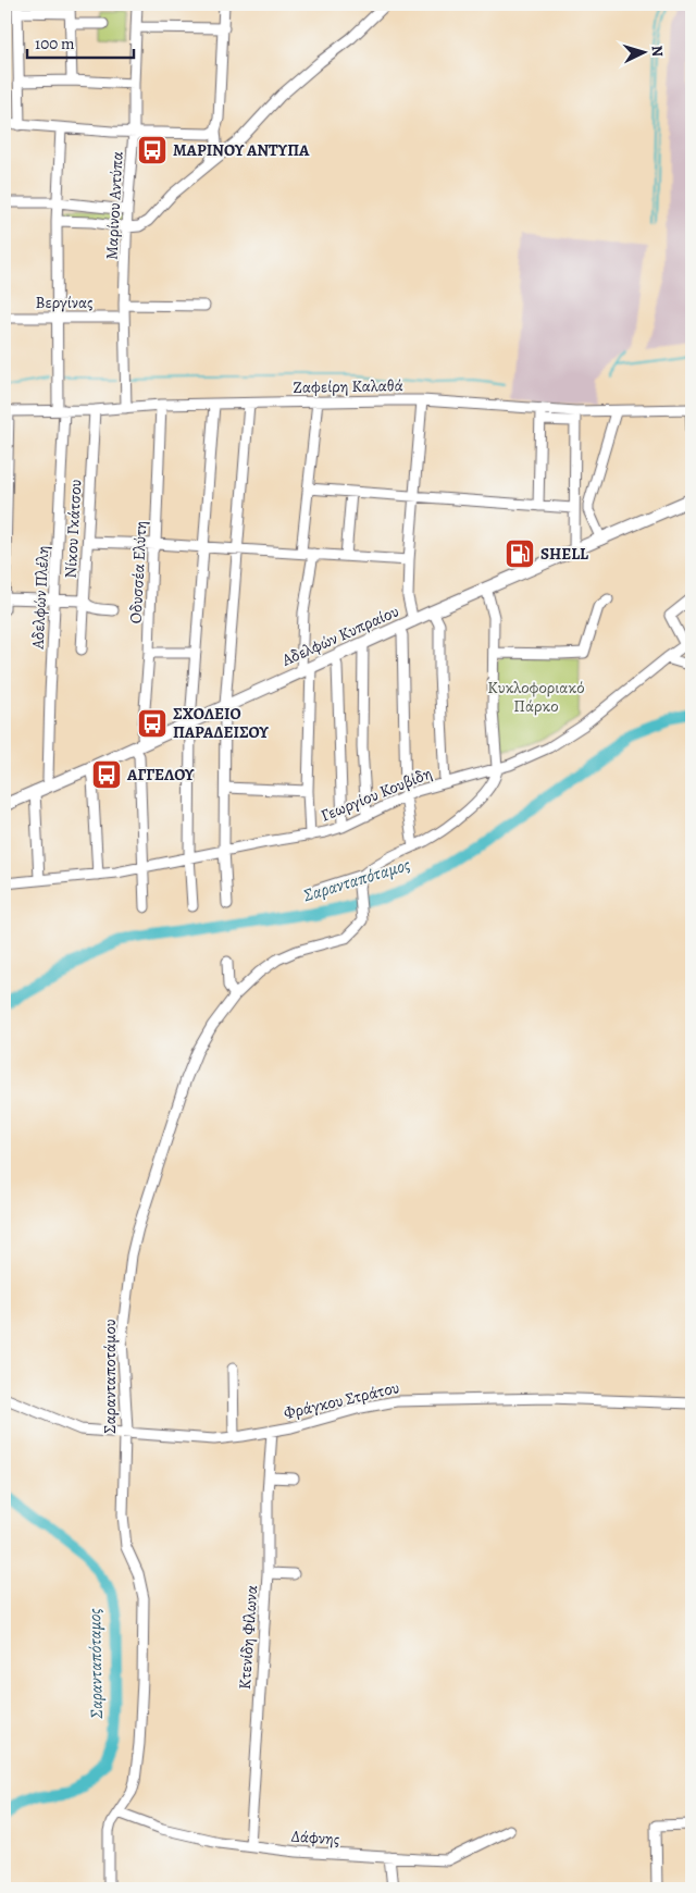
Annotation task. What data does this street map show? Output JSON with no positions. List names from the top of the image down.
{
  "streets": {
    "main road": ["Αδελφών Κυπραίου"],
    "street": [
      "Μαρίνου Αντύπα",
      "Βεργίνας",
      "Ζαφείρη Καλαθά",
      "Νίκου Γκάτσου",
      "Οδυσσέα Ελύτη",
      "Αδελφών Πλέλη",
      "Γεωργίου Κουβίδη",
      "Σαρανταποτάμου",
      "Φράγκου Στράτου",
      "Κτενίδη Φίλωνα",
      "Δάφνης"
    ]
  },
  "crossings": [
    ["Μαρίνου Αντύπα", "Βεργίνας"],
    ["Μαρίνου Αντύπα", "Ζαφείρη Καλαθά"],
    ["Βεργίνας", "Αδελφών Πλέλη"],
    ["Ζαφείρη Καλαθά", "Νίκου Γκάτσου"],
    ["Ζαφείρη Καλαθά", "Οδυσσέα Ελύτη"],
    ["Ζαφείρη Καλαθά", "Αδελφών Πλέλη"],
    ["Οδυσσέα Ελύτη", "Αδελφών Κυπραίου"],
    ["Οδυσσέα Ελύτη", "Γεωργίου Κουβίδη"],
    ["Αδελφών Πλέλη", "Αδελφών Κυπραίου"],
    ["Σαρανταποτάμου", "Φράγκου Στράτου"],
    ["Σαρανταποτάμου", "Δάφνης"],
    ["Φράγκου Στράτου", "Κτενίδη Φίλωνα"],
    ["Κτενίδη Φίλωνα", "Δάφνης"]
  ],
  "water": ["Σαρανταπόταμος"],
  "parks": ["Κυκλοφοριακό Πάρκο"],
  "places": {
    "bus stop": ["ΜΑΡΙΝΟΥ ΑΝΤΥΠΑ", "ΣΧΟΛΕΙΟ ΠΑΡΑΔΕΙΣΟΥ", "ΑΓΓΕΛΟΥ"],
    "fuel station": ["SHELL"]
  },
  "scale_bar": "100 m",
  "north": "right"
}
